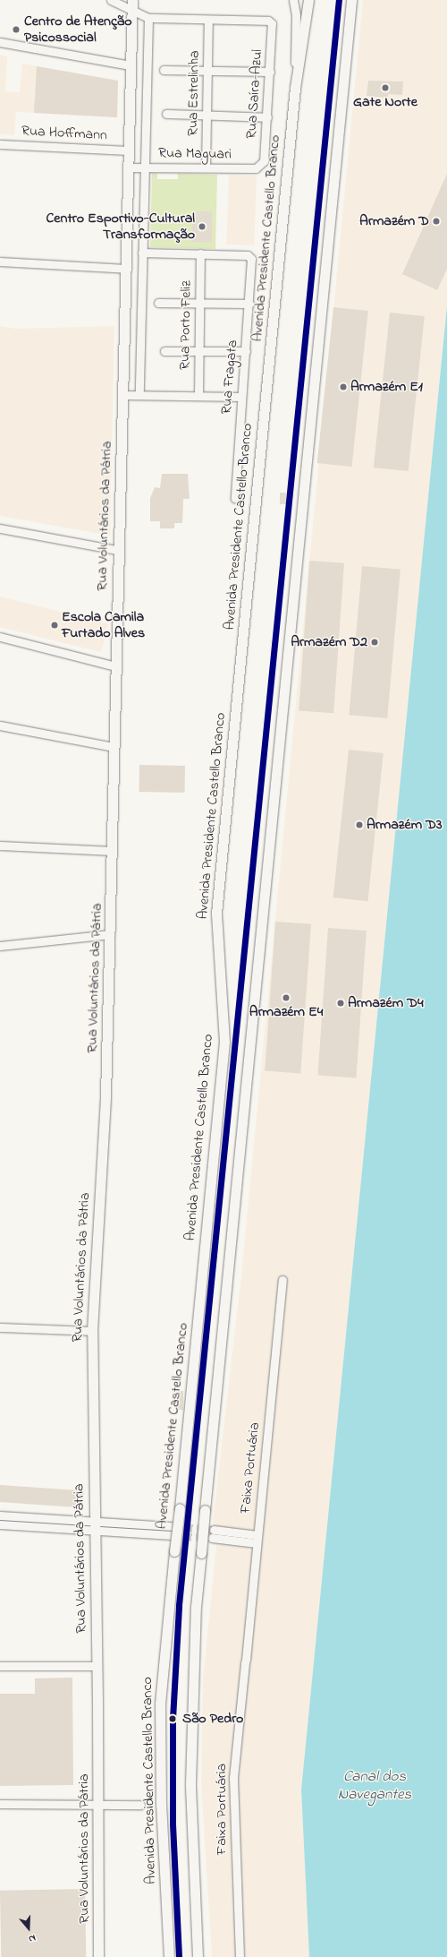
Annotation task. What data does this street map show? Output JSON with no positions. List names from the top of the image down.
{
  "streets": {
    "main road": ["Avenida Presidente Castello Branco", "Rua Voluntários da Pátria"],
    "street": [
      "Rua Estrelinha",
      "Rua Saíra-Azul",
      "Rua Hoffmann",
      "Rua Maguari",
      "Rua Porto Feliz",
      "Rua Fragata",
      "Faixa Portuária"
    ]
  },
  "crossings": [
    ["Rua Estrelinha", "Rua Saíra-Azul"],
    ["Rua Estrelinha", "Rua Maguari"],
    ["Rua Saíra-Azul", "Rua Maguari"],
    ["Rua Hoffmann", "Rua Voluntários da Pátria"],
    ["Rua Maguari", "Rua Voluntários da Pátria"],
    ["Rua Porto Feliz", "Rua Fragata"]
  ],
  "water": ["Canal dos Navegantes"],
  "places": [
    "Centro de Atenção Psicossocial",
    "Gate Norte",
    "Armazém D",
    "Centro Esportivo-Cultural Transformação",
    "Armazém E1",
    "Escola Camila Furtado Alves",
    "Armazém D2",
    "Armazém D3",
    "Armazém E4",
    "Armazém D4",
    "São Pedro"
  ],
  "north": "bottom"
}
